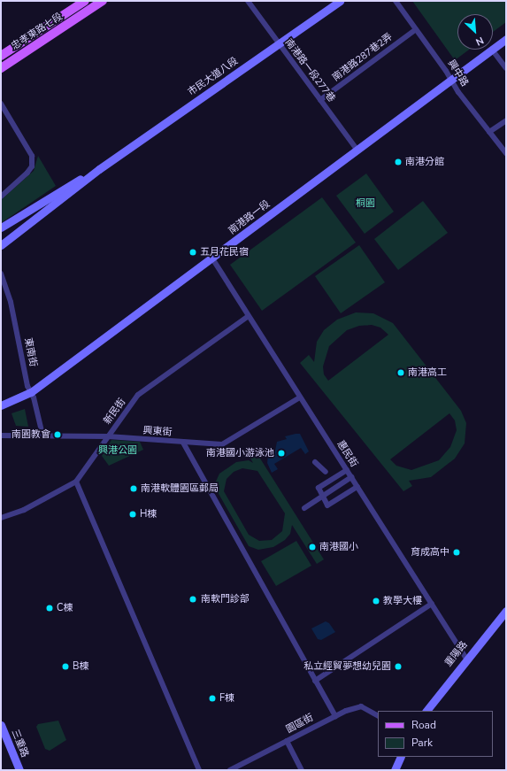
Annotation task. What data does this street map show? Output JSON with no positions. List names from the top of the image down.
{
  "streets": {
    "main road": ["忠孝東路七段"],
    "street": [
      "南港路287巷2弄",
      "南港路一段277巷",
      "興中路",
      "市民大道八段",
      "南港路一段",
      "東南街",
      "新民街",
      "興東街",
      "惠民街",
      "重陽路",
      "園區街",
      "三重路"
    ]
  },
  "crossings": [
    ["南港路287巷2弄", "南港路一段277巷"],
    ["南港路287巷2弄", "興中路"],
    ["南港路一段277巷", "市民大道八段"],
    ["南港路一段277巷", "南港路一段"],
    ["興中路", "南港路一段"],
    ["南港路一段", "東南街"],
    ["南港路一段", "惠民街"],
    ["東南街", "興東街"],
    ["新民街", "興東街"],
    ["新民街", "惠民街"],
    ["興東街", "惠民街"],
    ["惠民街", "重陽路"]
  ],
  "parks": ["桐園", "興港公園"],
  "places": [
    "南港分館",
    "五月花民宿",
    "南港高工",
    "南園教會",
    "南港國小游泳池",
    "南港軟體園區郵局",
    "H棟",
    "南港國小",
    "育成高中",
    "南軟門診部",
    "教學大樓",
    "C棟",
    "B棟",
    "私立經貿夢想幼兒園",
    "F棟"
  ],
  "legend": ["Road", "Park"],
  "north": "bottom right"
}
